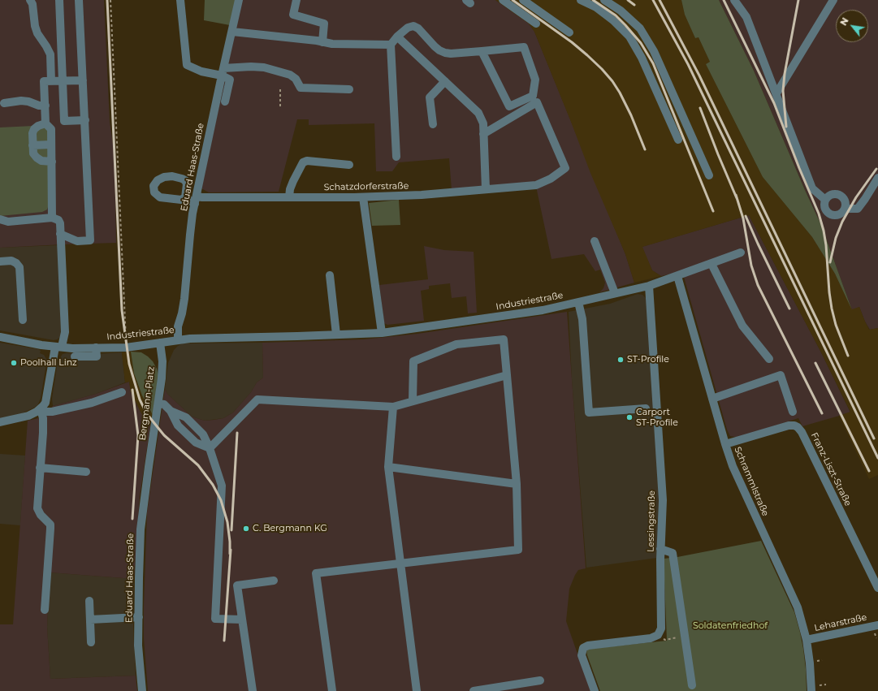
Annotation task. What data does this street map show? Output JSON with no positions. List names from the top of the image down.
{
  "streets": {
    "street": [
      "Eduard Haas-Straße",
      "Schatzdorferstraße",
      "Industriestraße",
      "Bergmann-Platz",
      "Franz-Liszt-Straße",
      "Schrammlstraße",
      "Lessingstraße",
      "Leharstraße"
    ]
  },
  "crossings": [
    ["Eduard Haas-Straße", "Schatzdorferstraße"],
    ["Eduard Haas-Straße", "Industriestraße"],
    ["Eduard Haas-Straße", "Bergmann-Platz"],
    ["Industriestraße", "Bergmann-Platz"],
    ["Industriestraße", "Schrammlstraße"],
    ["Industriestraße", "Lessingstraße"],
    ["Franz-Liszt-Straße", "Schrammlstraße"],
    ["Schrammlstraße", "Leharstraße"]
  ],
  "parks": ["Soldatenfriedhof"],
  "places": [
    "ST-Profile",
    "Poolhall Linz",
    "Carport ST-Profile",
    "C. Bergmann KG"
  ],
  "north": "top left"
}
